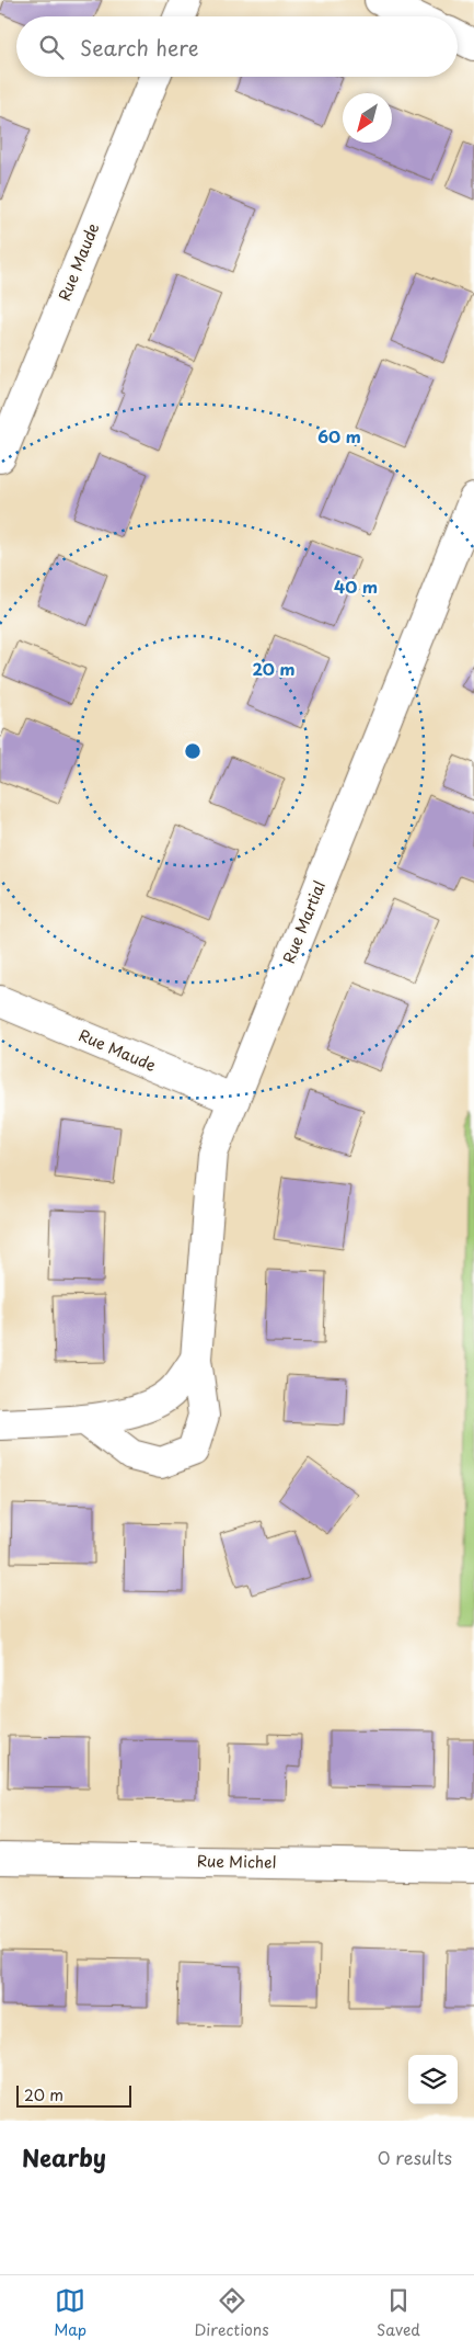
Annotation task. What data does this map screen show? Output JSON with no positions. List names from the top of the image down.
{
  "streets": {
    "street": ["Rue Maude", "Rue Martial", "Rue Michel"]
  },
  "crossings": [
    ["Rue Maude", "Rue Martial"]
  ],
  "scale_bar": "20 m",
  "north": "bottom left",
  "page": {
    "search": "Search here",
    "scale": "20 m",
    "heading": ["Nearby", "0 results"],
    "nav": ["Map", "Directions", "Saved"]
  },
  "rings": ["60 m", "40 m", "20 m"]
}
